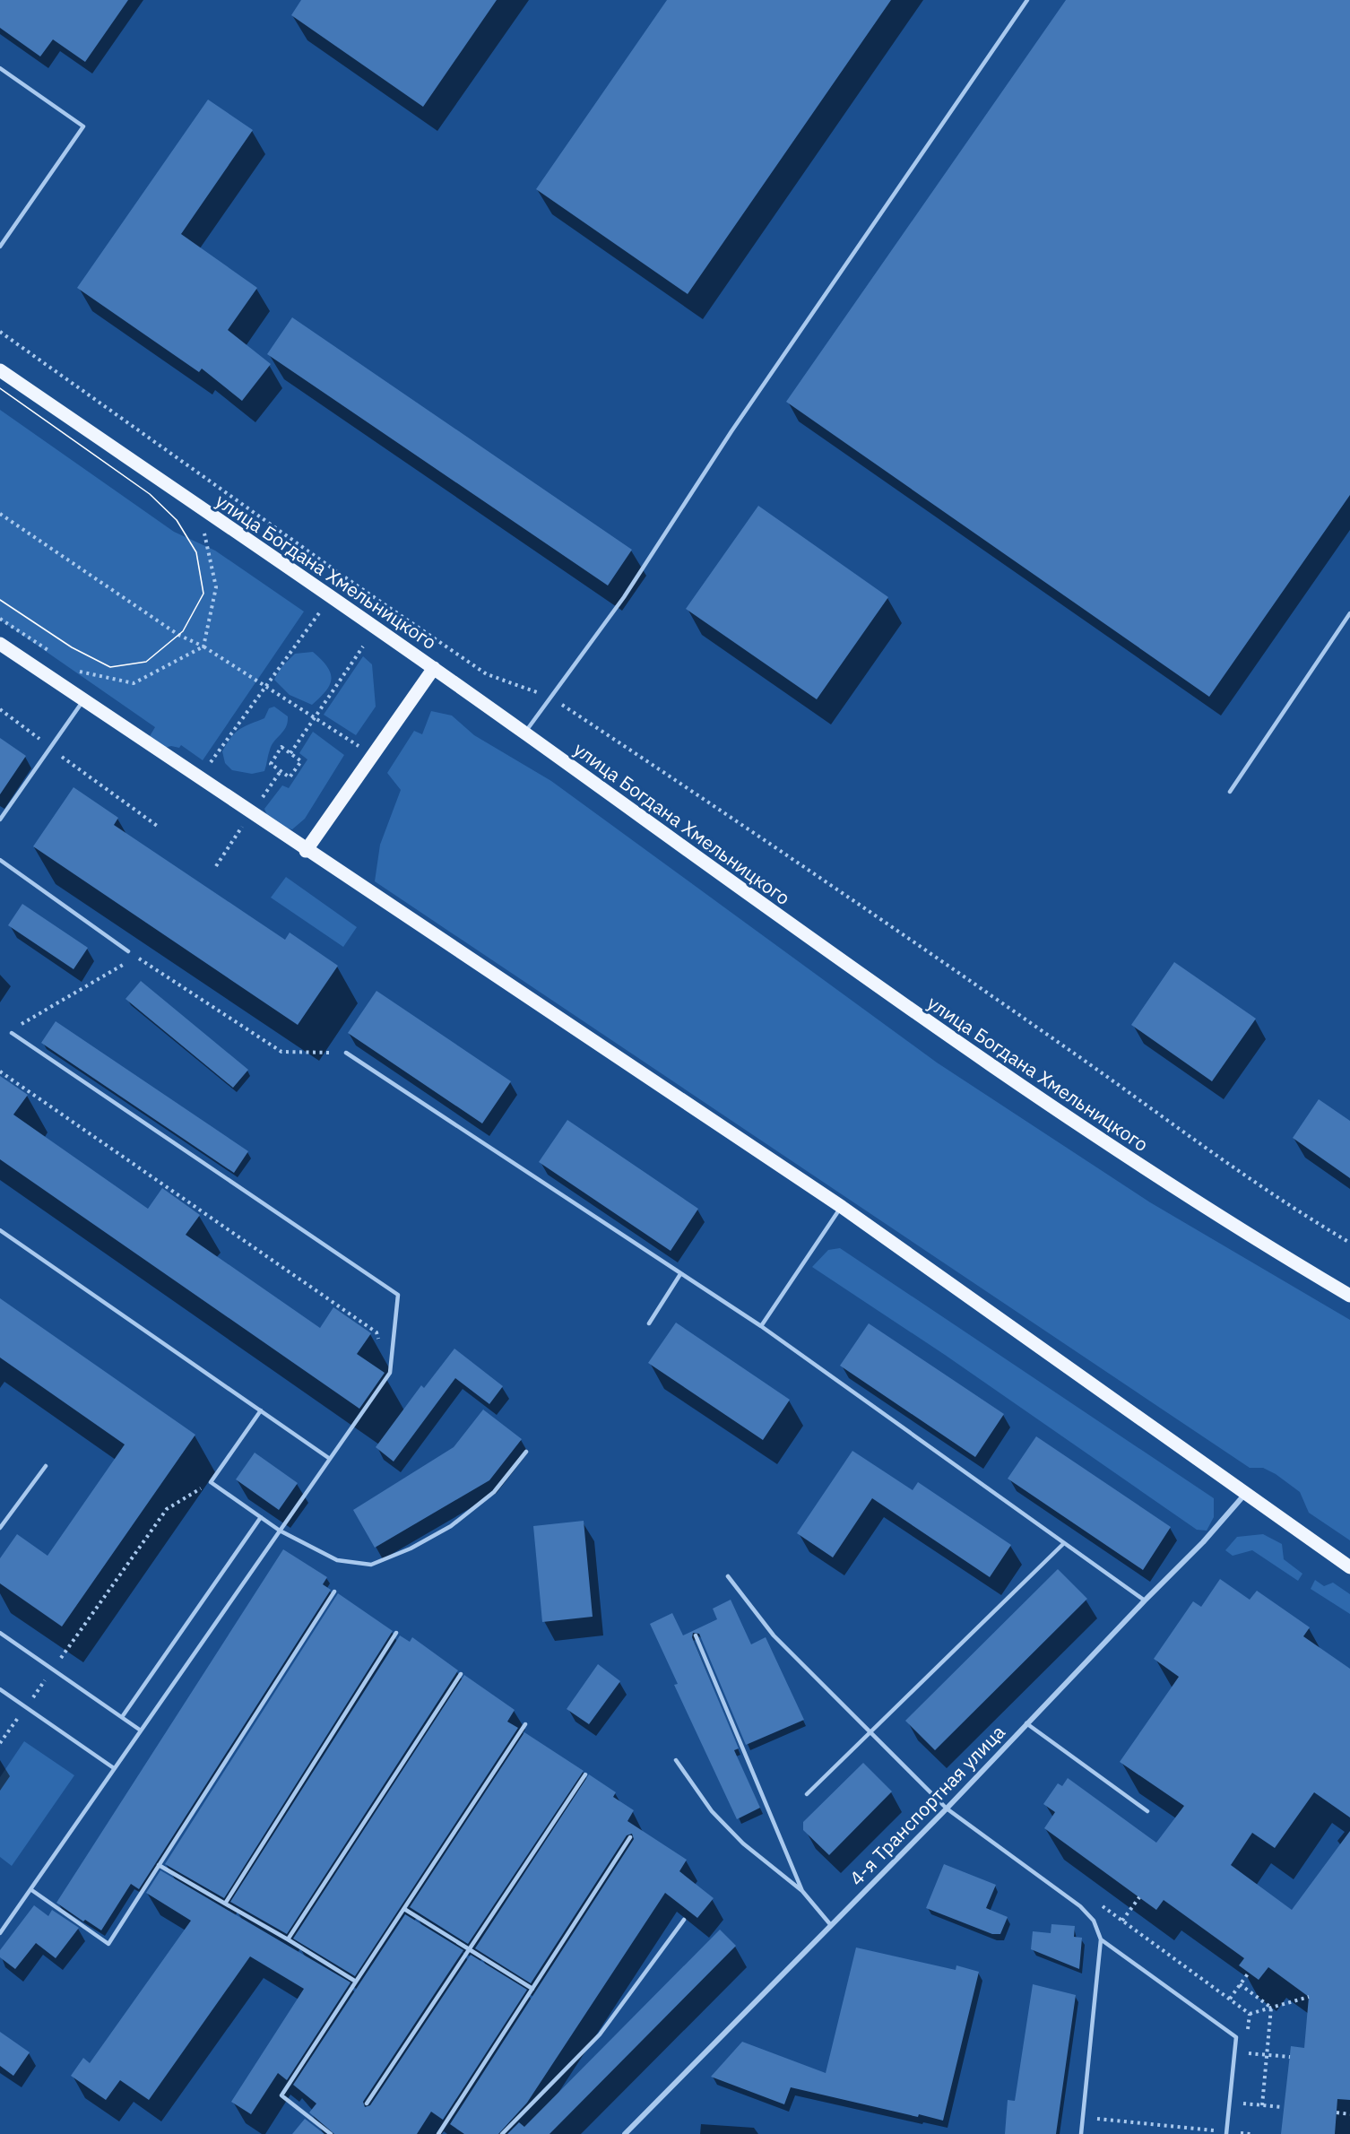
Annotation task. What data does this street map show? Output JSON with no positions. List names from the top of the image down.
{
  "streets": {
    "main road": ["улица Богдана Хмельницкого"],
    "street": ["4-я Транспортная улица"]
  }
}
